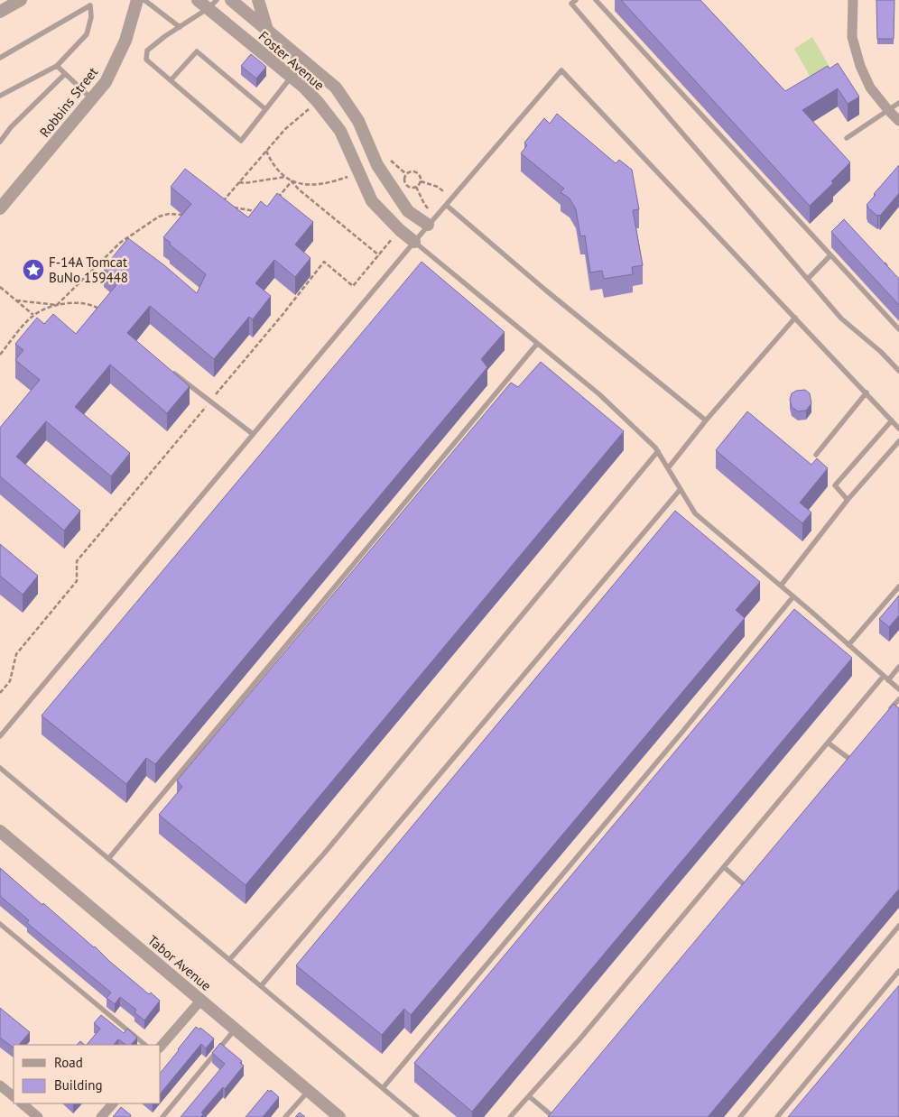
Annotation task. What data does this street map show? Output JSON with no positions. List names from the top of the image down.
{
  "streets": {
    "street": ["Foster Avenue", "Robbins Street", "Tabor Avenue"]
  },
  "places": {
    "place": ["F-14A Tomcat BuNo 159448"]
  },
  "legend": ["Road", "Building"]
}
